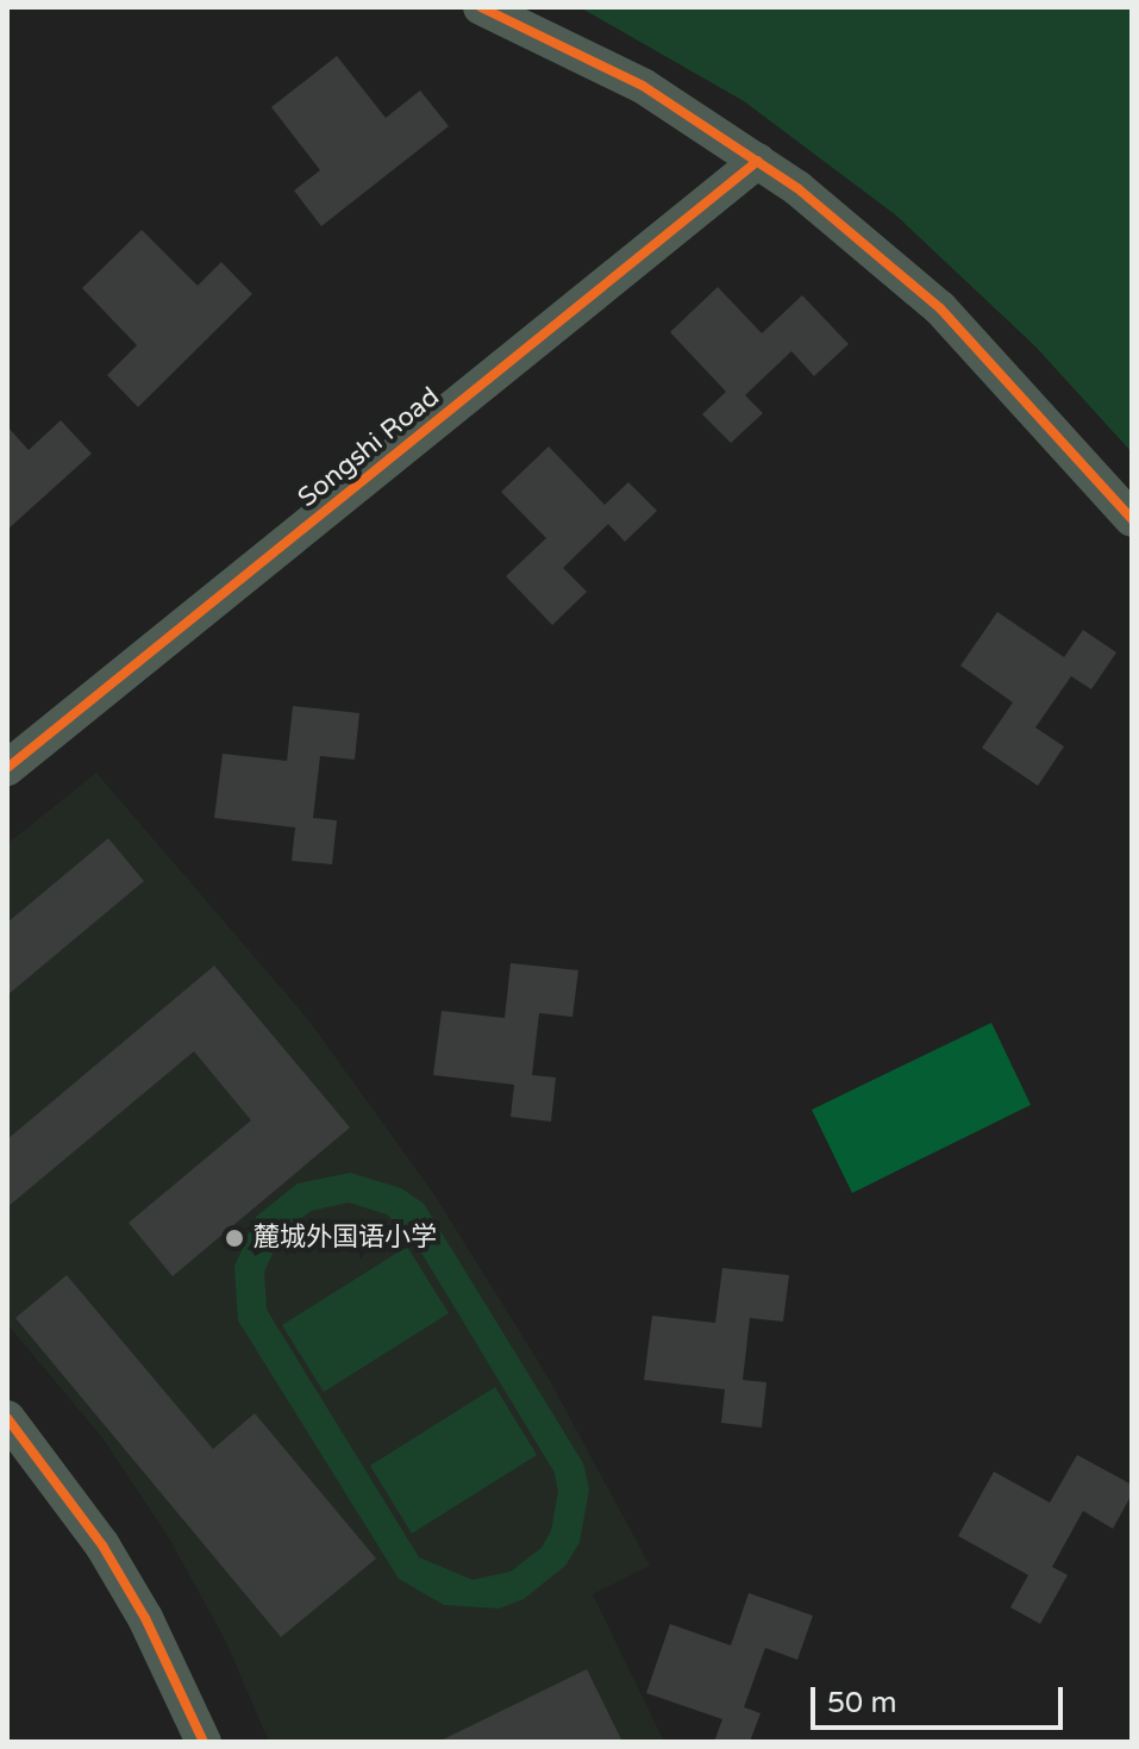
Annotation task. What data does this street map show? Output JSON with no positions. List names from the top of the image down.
{
  "streets": {
    "street": ["Songshi Road"]
  },
  "places": ["麓城外国语小学"],
  "scale_bar": "50 m"
}
